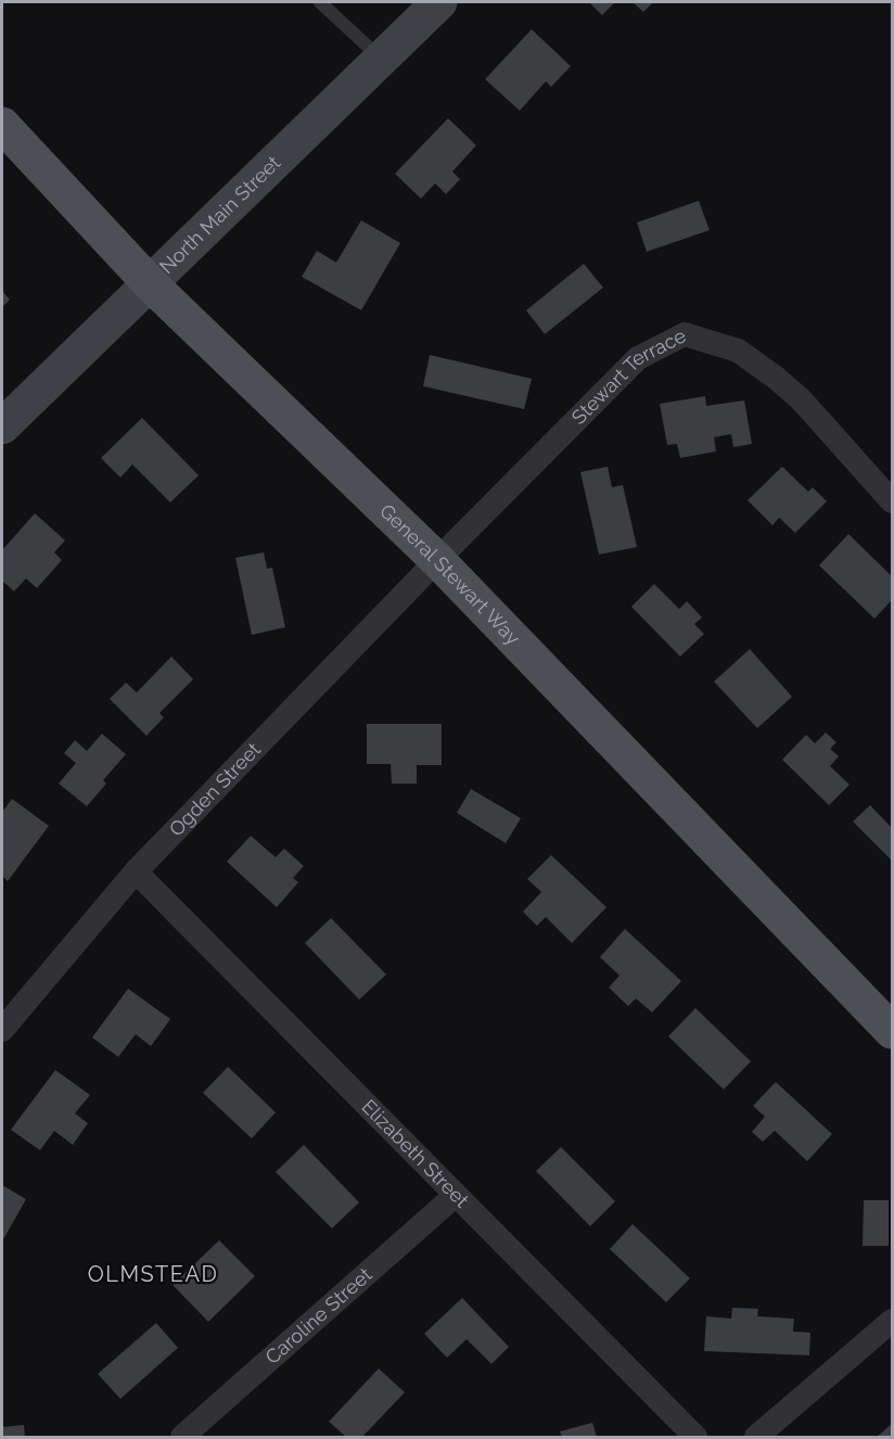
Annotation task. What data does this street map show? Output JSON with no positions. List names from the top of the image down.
{
  "streets": {
    "main road": ["General Stewart Way"],
    "street": [
      "North Main Street",
      "Stewart Terrace",
      "Ogden Street",
      "Elizabeth Street",
      "Caroline Street"
    ]
  },
  "crossings": [
    ["North Main Street", "General Stewart Way"],
    ["Stewart Terrace", "General Stewart Way"],
    ["Stewart Terrace", "Ogden Street"],
    ["General Stewart Way", "Ogden Street"],
    ["Ogden Street", "Elizabeth Street"],
    ["Elizabeth Street", "Caroline Street"]
  ],
  "districts": ["OLMSTEAD"]
}
